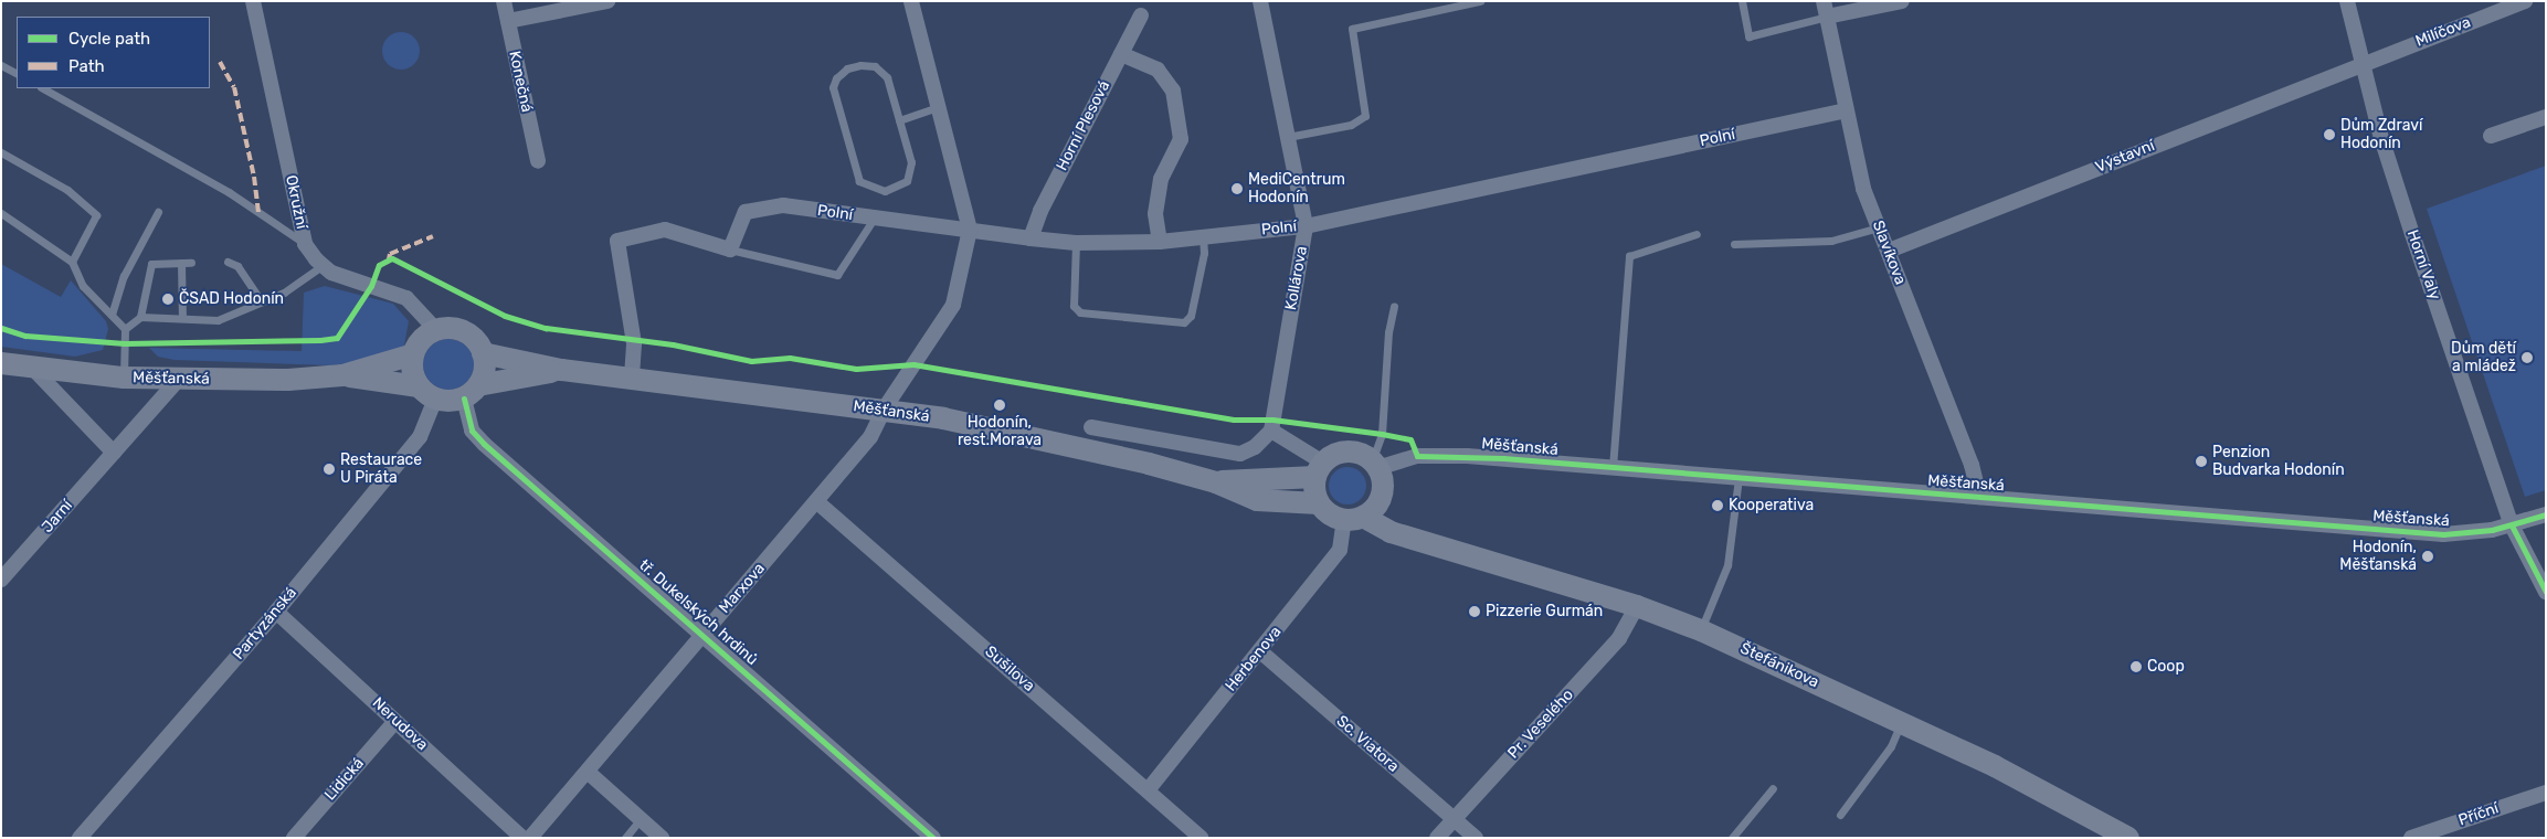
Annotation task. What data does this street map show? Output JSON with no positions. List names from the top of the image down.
{
  "streets": {
    "main road": ["Měšťanská", "Štefánikova"],
    "street": [
      "Milíčova",
      "Konečná",
      "Horní Plesová",
      "Polní",
      "Výstavní",
      "Okružní",
      "Slavíkova",
      "Horní Valy",
      "Kollárova",
      "Jarní",
      "Marxova",
      "tř. Dukelských hrdinů",
      "Partyzánská",
      "Herbenova",
      "Sušilova",
      "Nerudova",
      "Pr. Veselého",
      "Sc. Viatora",
      "Lidická",
      "Příční"
    ]
  },
  "crossings": [
    ["Milíčova", "Výstavní"],
    ["Milíčova", "Horní Valy"],
    ["Horní Plesová", "Polní"],
    ["Polní", "Slavíkova"],
    ["Polní", "Kollárova"],
    ["Výstavní", "Slavíkova"],
    ["Výstavní", "Horní Valy"],
    ["Slavíkova", "Měšťanská"],
    ["Horní Valy", "Měšťanská"],
    ["Měšťanská", "Jarní"],
    ["Měšťanská", "Marxova"],
    ["Měšťanská", "tř. Dukelských hrdinů"],
    ["Měšťanská", "Partyzánská"],
    ["Měšťanská", "Herbenova"],
    ["Měšťanská", "Štefánikova"],
    ["Marxova", "tř. Dukelských hrdinů"],
    ["Marxova", "Sušilova"],
    ["tř. Dukelských hrdinů", "Partyzánská"],
    ["Partyzánská", "Nerudova"],
    ["Herbenova", "Štefánikova"],
    ["Herbenova", "Sušilova"],
    ["Herbenova", "Sc. Viatora"],
    ["Štefánikova", "Pr. Veselého"],
    ["Nerudova", "Lidická"],
    ["Pr. Veselého", "Sc. Viatora"]
  ],
  "places": [
    "Dům Zdraví Hodonín",
    "MediCentrum Hodonín",
    "ČSAD Hodonín",
    "Dům dětí a mládež",
    "Hodonín, rest.Morava",
    "Penzion Budvarka Hodonín",
    "Restaurace U Piráta",
    "Kooperativa",
    "Hodonín, Měšťanská",
    "Pizzerie Gurmán",
    "Coop"
  ],
  "legend": ["Cycle path", "Path"]
}
